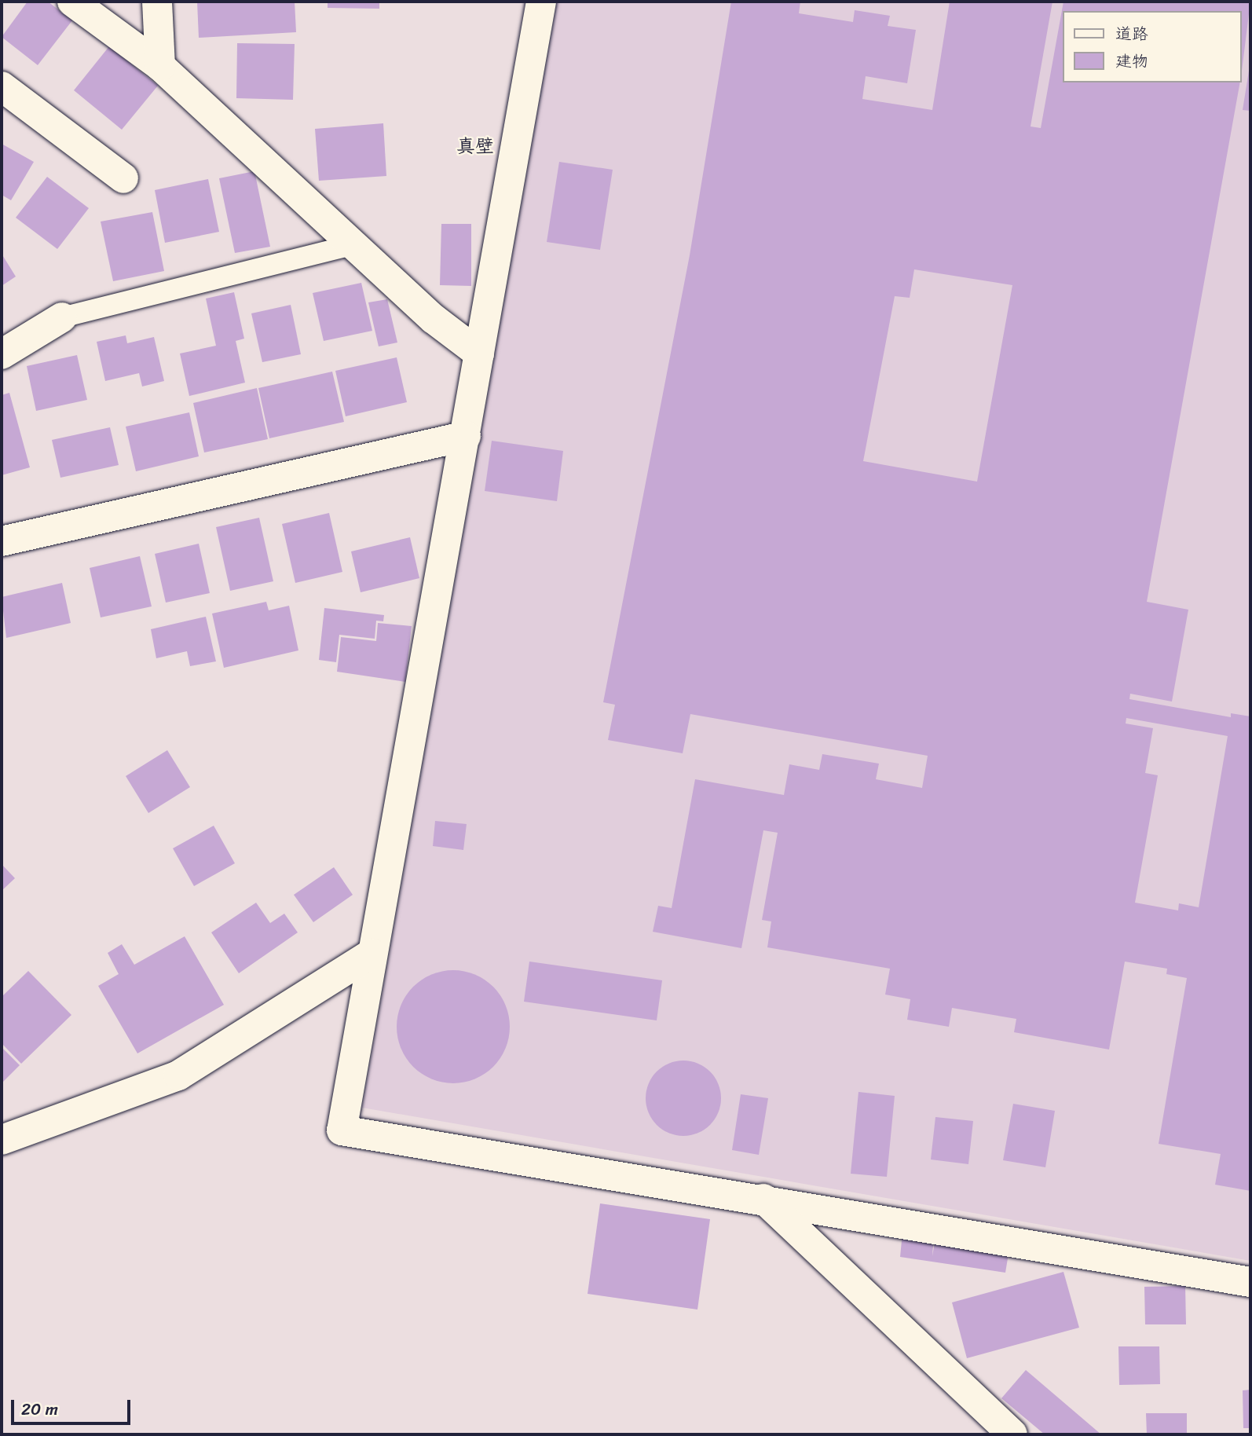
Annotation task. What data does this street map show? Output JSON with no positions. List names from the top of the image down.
{
  "districts": ["真壁"],
  "legend": ["道路", "建物"],
  "scale_bar": "20 m"
}
